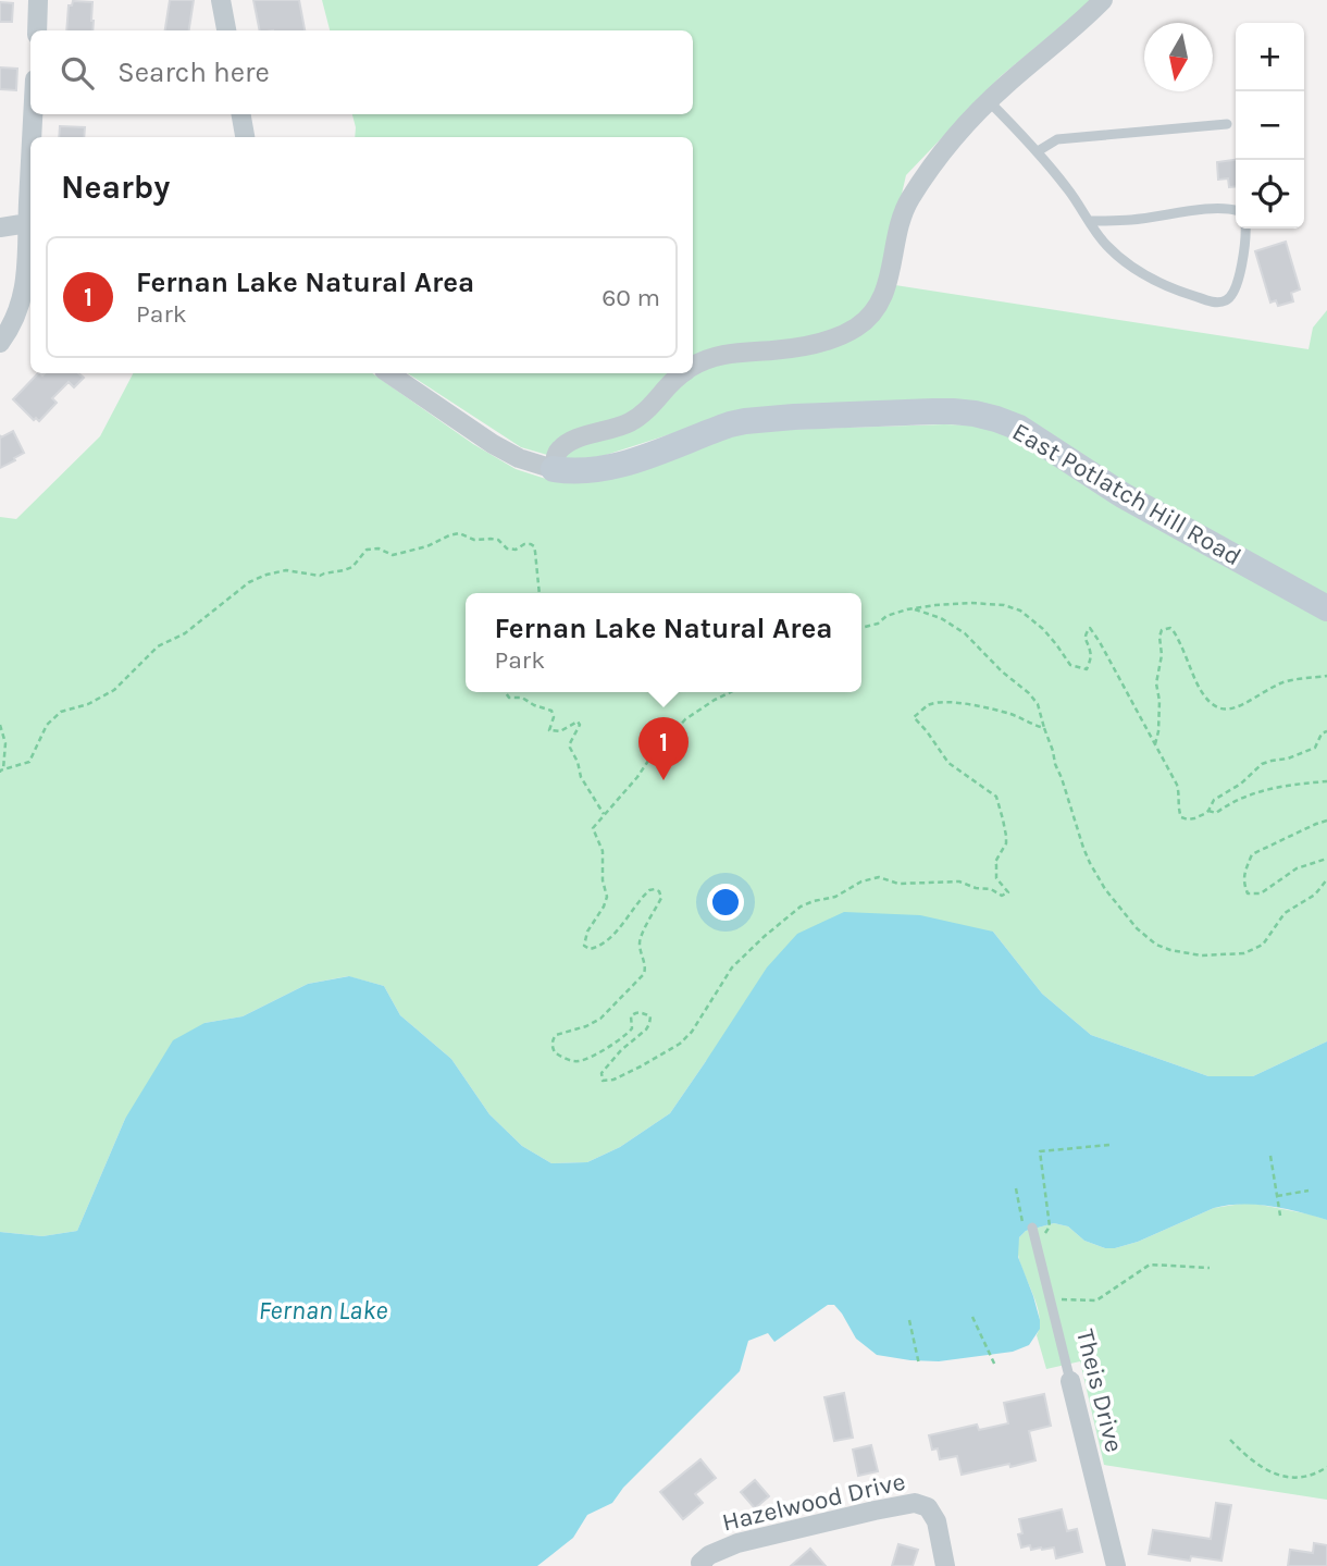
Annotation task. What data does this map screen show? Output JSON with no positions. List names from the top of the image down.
{
  "streets": {
    "street": ["East Potlatch Hill Road", "Theis Drive", "Hazelwood Drive"]
  },
  "water": ["Fernan Lake"],
  "north": "bottom",
  "page": {
    "map_buttons": ["+", "−"],
    "search": "Search here",
    "heading": "Nearby",
    "list": [
      {
        "mark": "1",
        "name": "Fernan Lake Natural Area",
        "note": "Park",
        "value": "60 m"
      }
    ],
    "popup": ["Fernan Lake Natural Area", "Park"],
    "pins": "1"
  }
}
